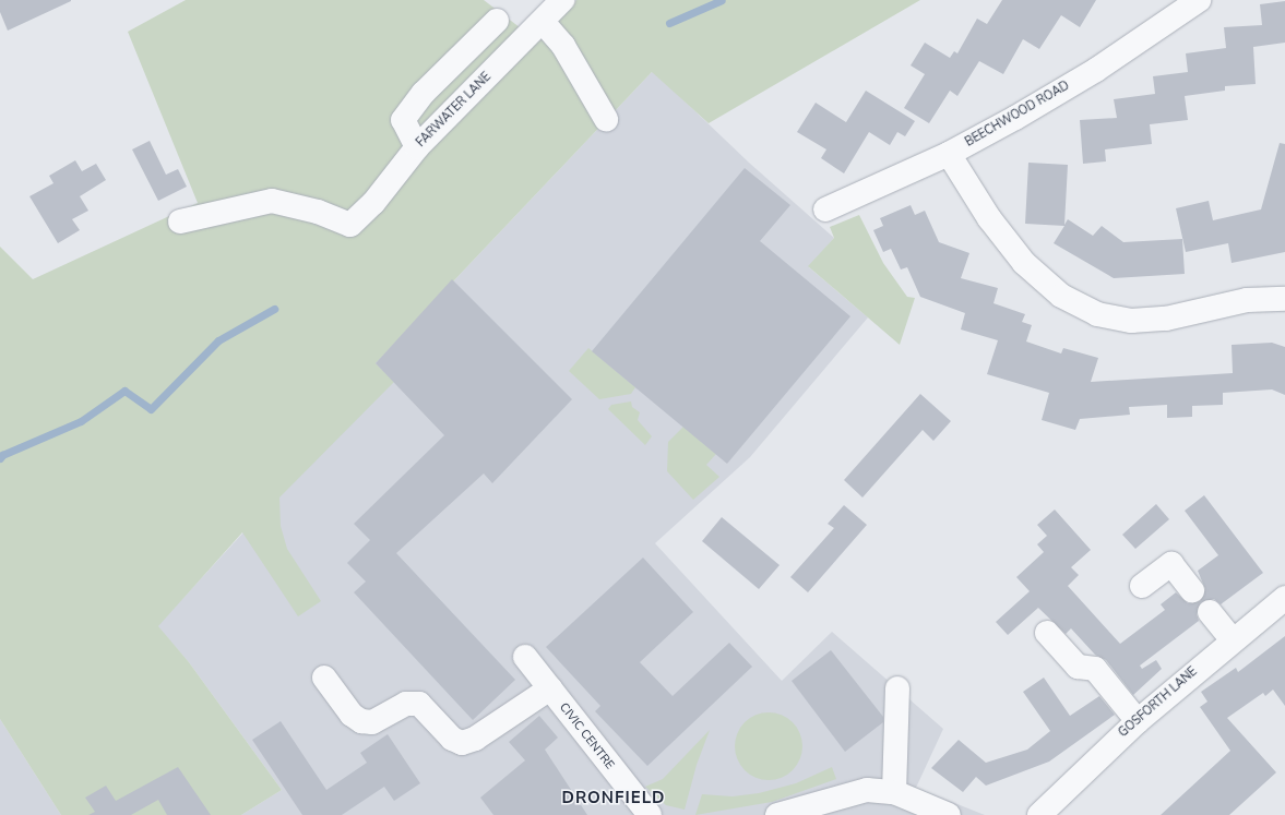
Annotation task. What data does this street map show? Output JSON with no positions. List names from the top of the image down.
{
  "streets": {
    "street": [
      "FARWATER LANE",
      "BEECHWOOD ROAD",
      "GOSFORTH LANE",
      "CIVIC CENTRE"
    ]
  },
  "districts": ["DRONFIELD"]
}
